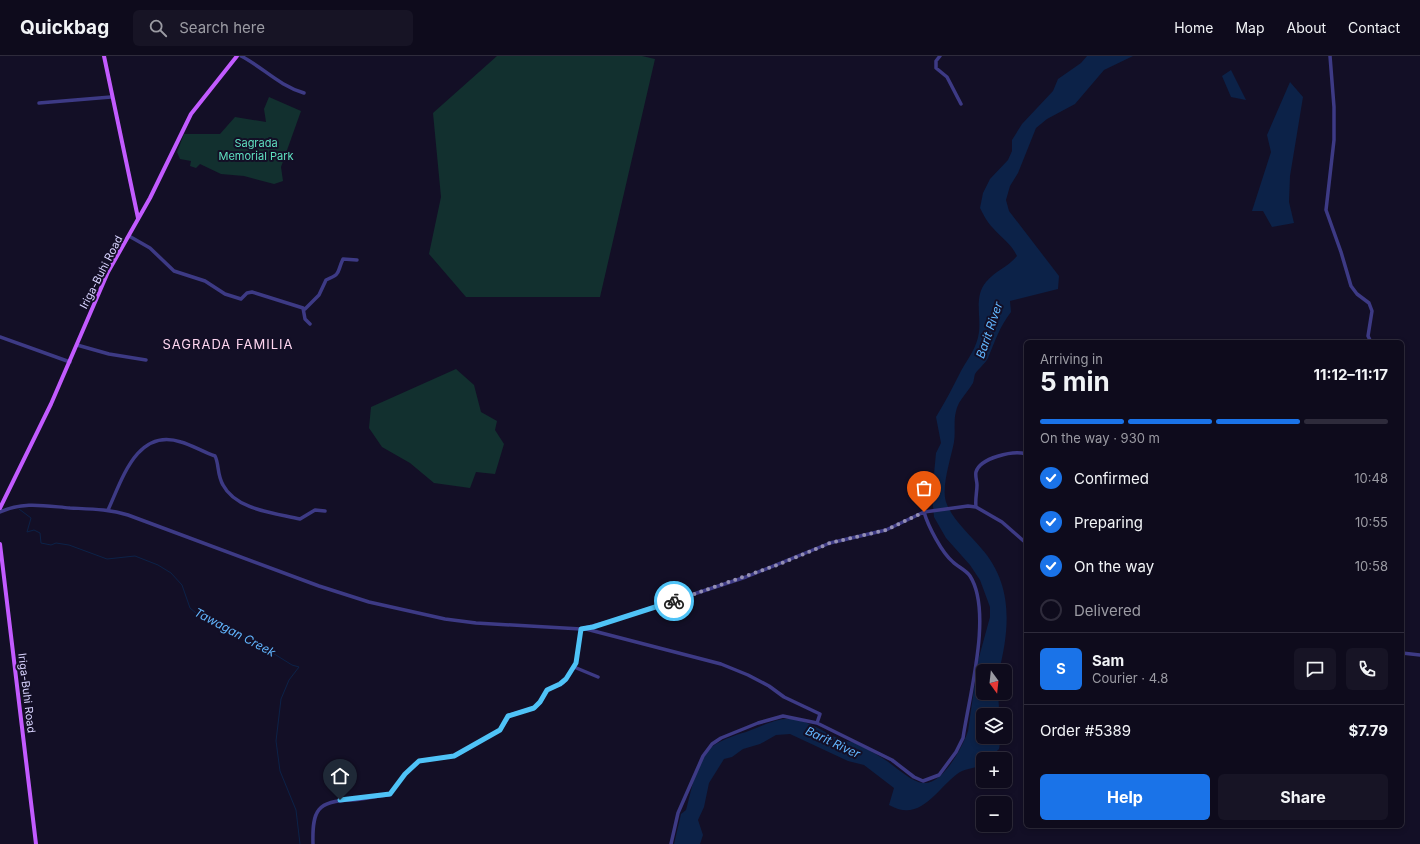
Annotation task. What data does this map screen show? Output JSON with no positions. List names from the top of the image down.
{
  "streets": {
    "main road": ["Iriga-Buhi Road"]
  },
  "districts": ["SAGRADA FAMILIA"],
  "water": ["Barit River", "Tawagan Creek"],
  "parks": ["Sagrada Memorial Park"],
  "north": "bottom",
  "page": {
    "header": "Quickbag",
    "search": "Search here",
    "nav": [
      "Home",
      "Map",
      "About",
      "Contact"
    ],
    "heading": ["5 min", "Arriving in", "11:12–11:17"],
    "panel": [
      "Sam",
      "Courier · 4.8",
      "Order #5389",
      "$7.79"
    ],
    "bar": "On the way · 930 m",
    "list": [
      ["Confirmed", "10:48"],
      ["Preparing", "10:55"],
      ["On the way", "10:58"],
      "Delivered"
    ],
    "round": "S",
    "map_buttons": ["+", "−"],
    "buttons": ["Help", "Share"]
  }
}
